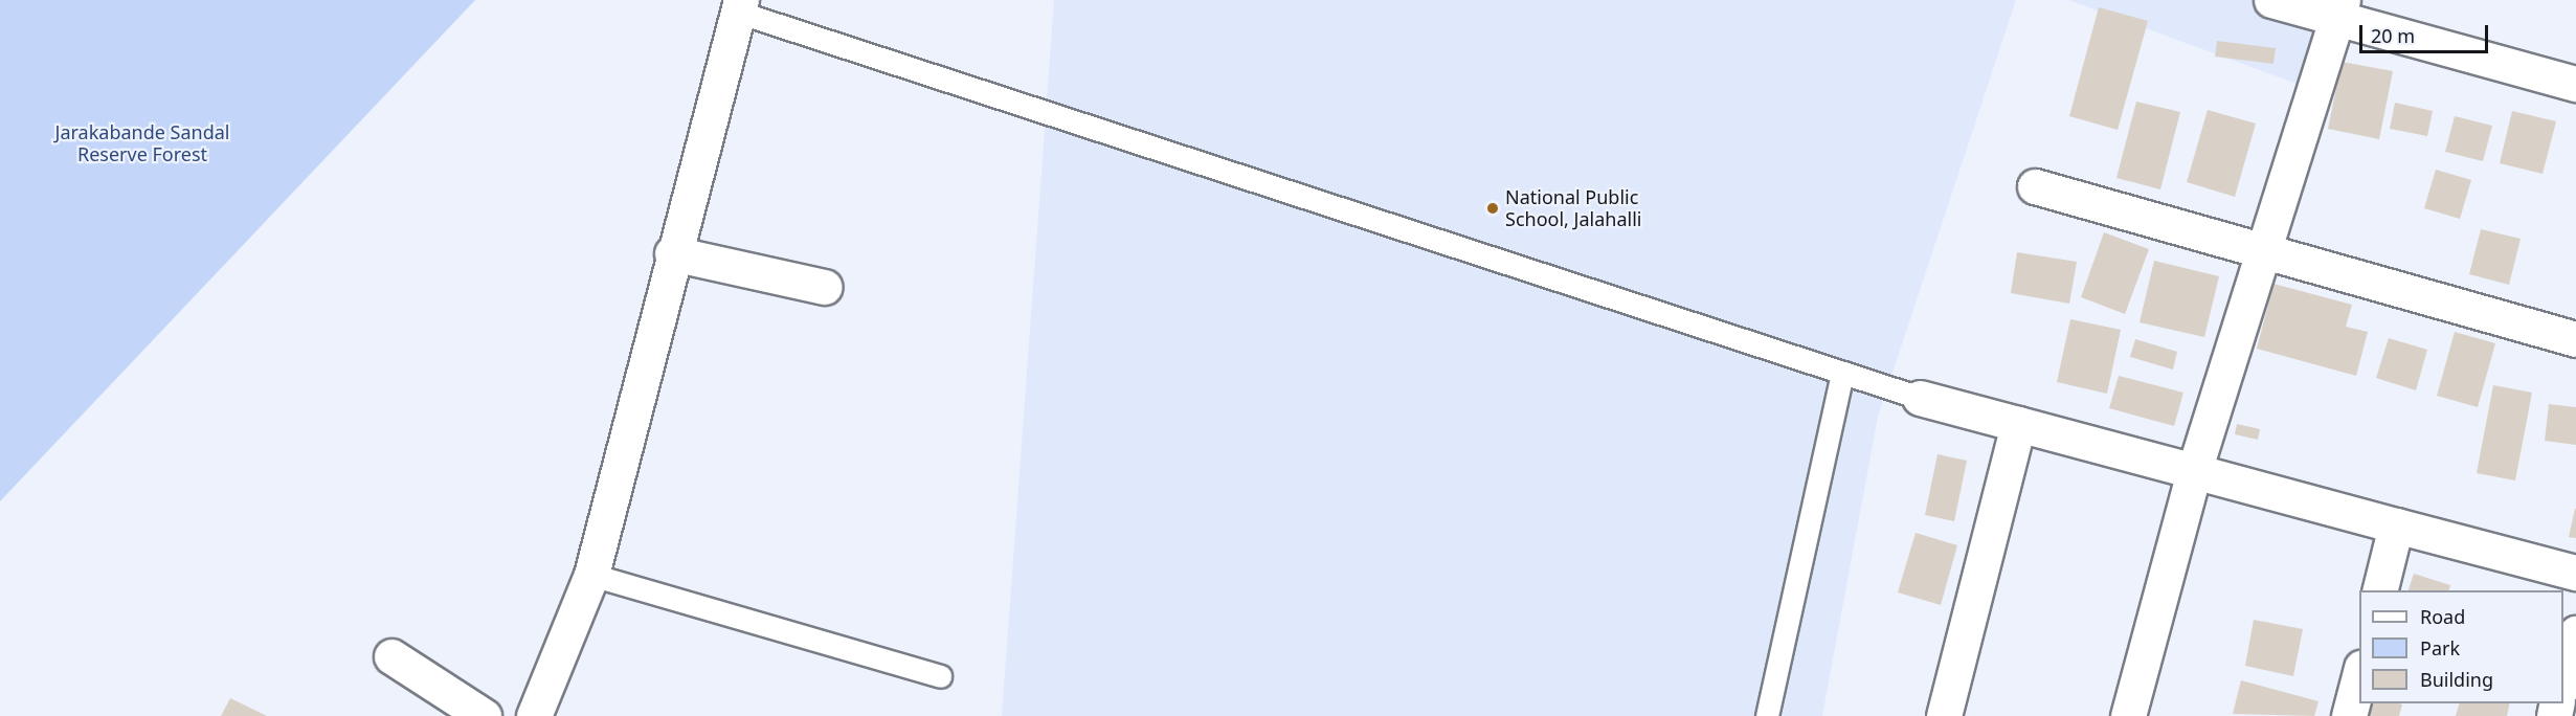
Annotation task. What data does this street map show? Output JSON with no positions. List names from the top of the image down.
{
  "parks": ["Jarakabande Sandal Reserve Forest"],
  "places": ["National Public School, Jalahalli"],
  "legend": ["Road", "Park", "Building"],
  "scale_bar": "20 m"
}
